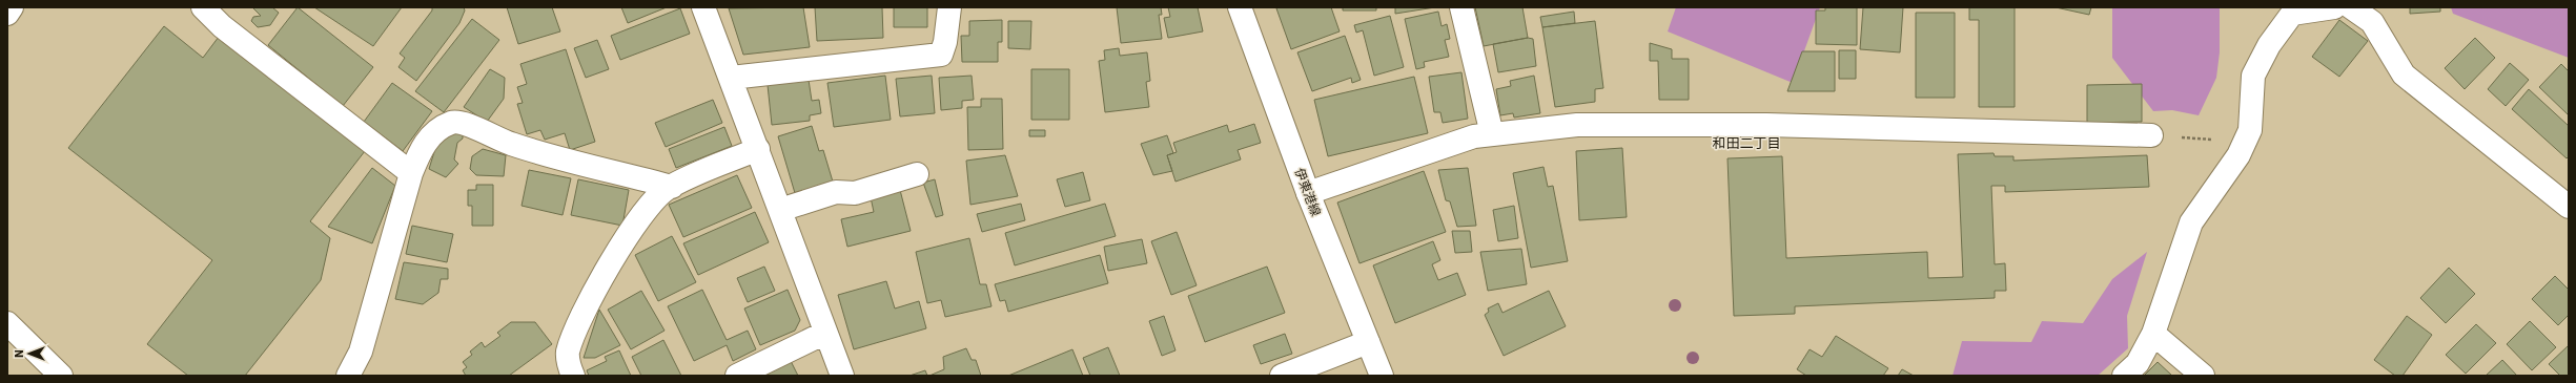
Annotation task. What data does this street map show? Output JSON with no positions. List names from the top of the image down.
{
  "streets": {
    "main road": ["伊東港線"]
  },
  "districts": ["和田二丁目"],
  "north": "left"
}
